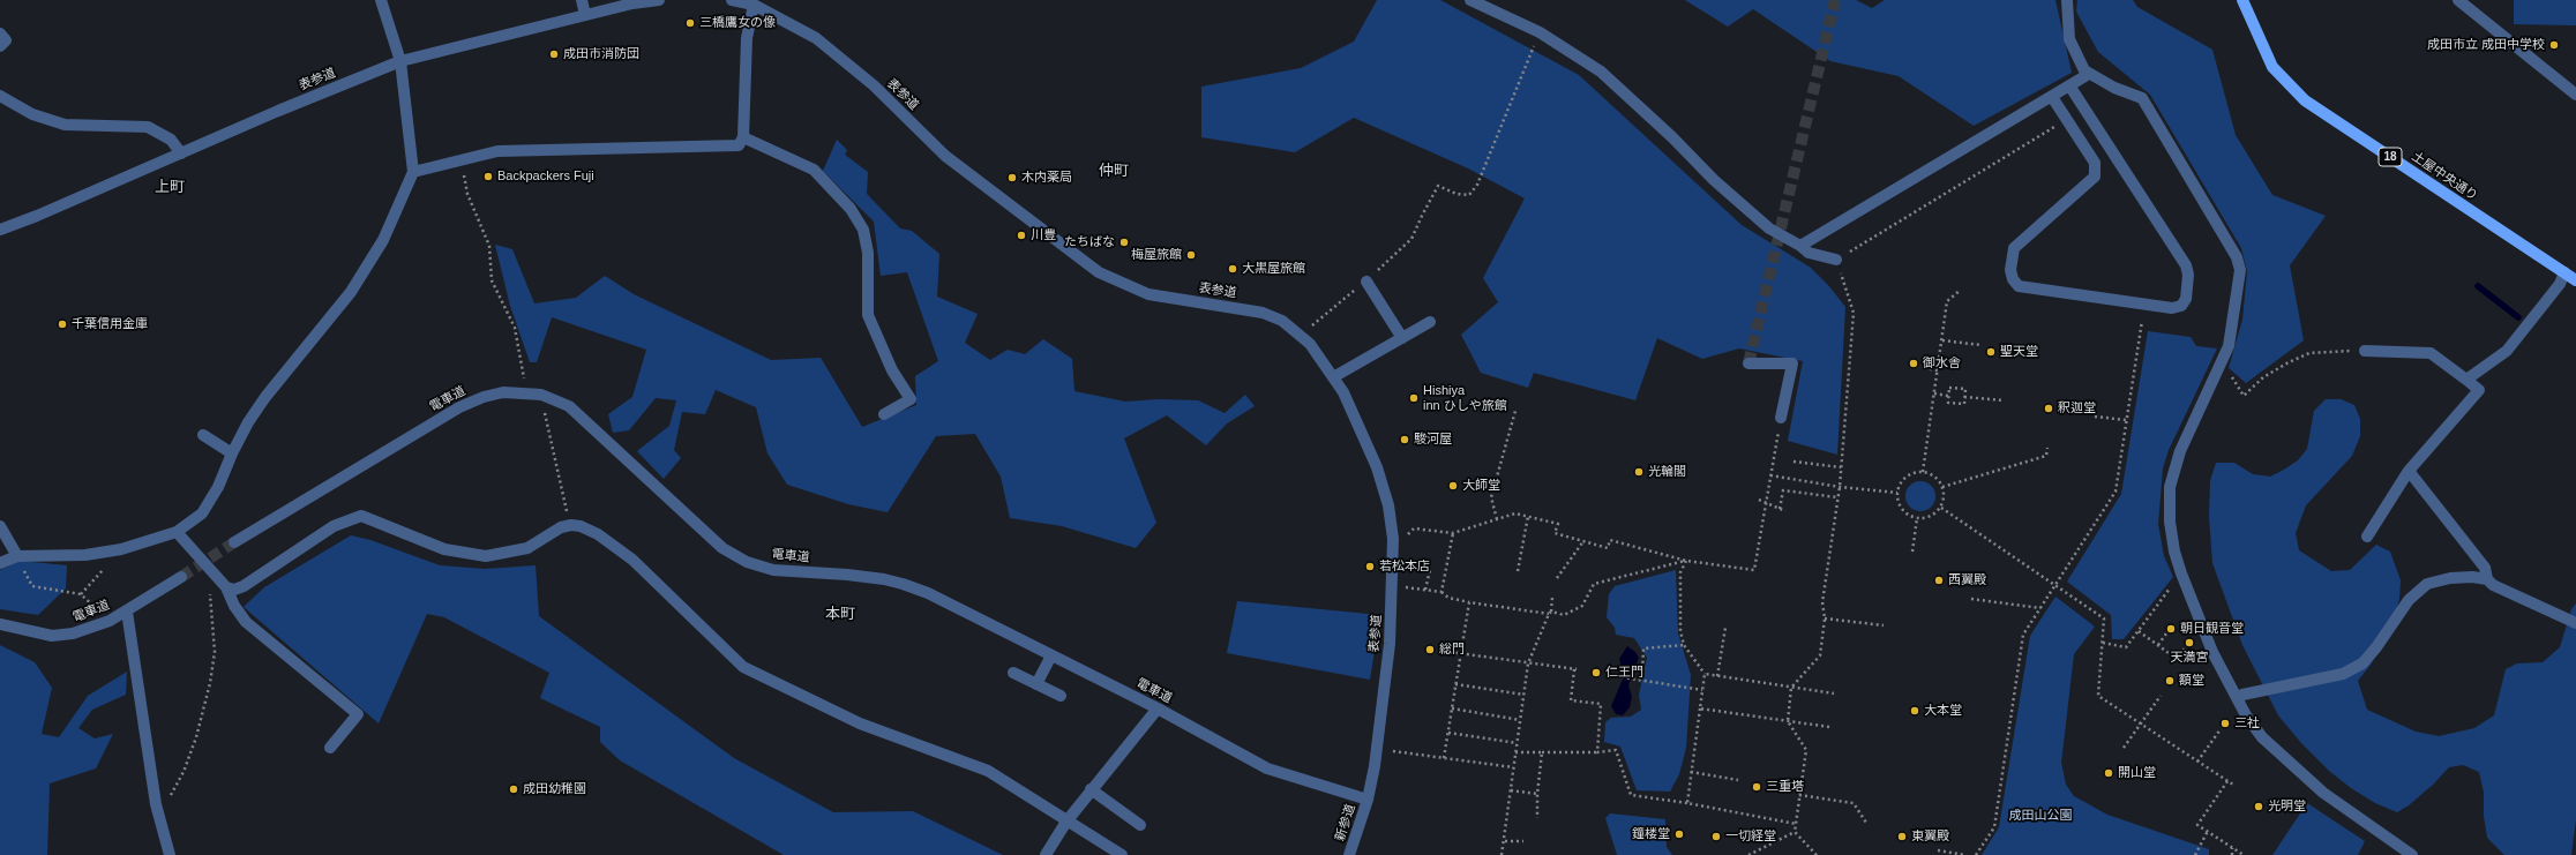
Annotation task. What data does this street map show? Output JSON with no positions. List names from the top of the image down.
{
  "streets": {
    "main road": ["18", "土屋中央通り"],
    "street": ["表参道", "電車道", "新参道"]
  },
  "crossings": [
    ["表参道", "電車道"],
    ["表参道", "新参道"],
    ["電車道", "新参道"]
  ],
  "districts": ["仲町", "上町", "本町"],
  "parks": ["成田山公園"],
  "places": [
    "三橋鷹女の像",
    "成田市立 成田中学校",
    "成田市消防団",
    "Backpackers Fuji",
    "木内薬局",
    "川豊",
    "たちばな",
    "梅屋旅館",
    "大黒屋旅館",
    "千葉信用金庫",
    "聖天堂",
    "御水舎",
    "Hishiya inn ひしや旅館",
    "釈迦堂",
    "駿河屋",
    "光輪閣",
    "大師堂",
    "若松本店",
    "西翼殿",
    "朝日観音堂",
    "天満宮",
    "総門",
    "仁王門",
    "額堂",
    "大本堂",
    "三社",
    "開山堂",
    "三重塔",
    "成田幼稚園",
    "光明堂",
    "鐘楼堂",
    "一切経堂",
    "東翼殿"
  ]
}
